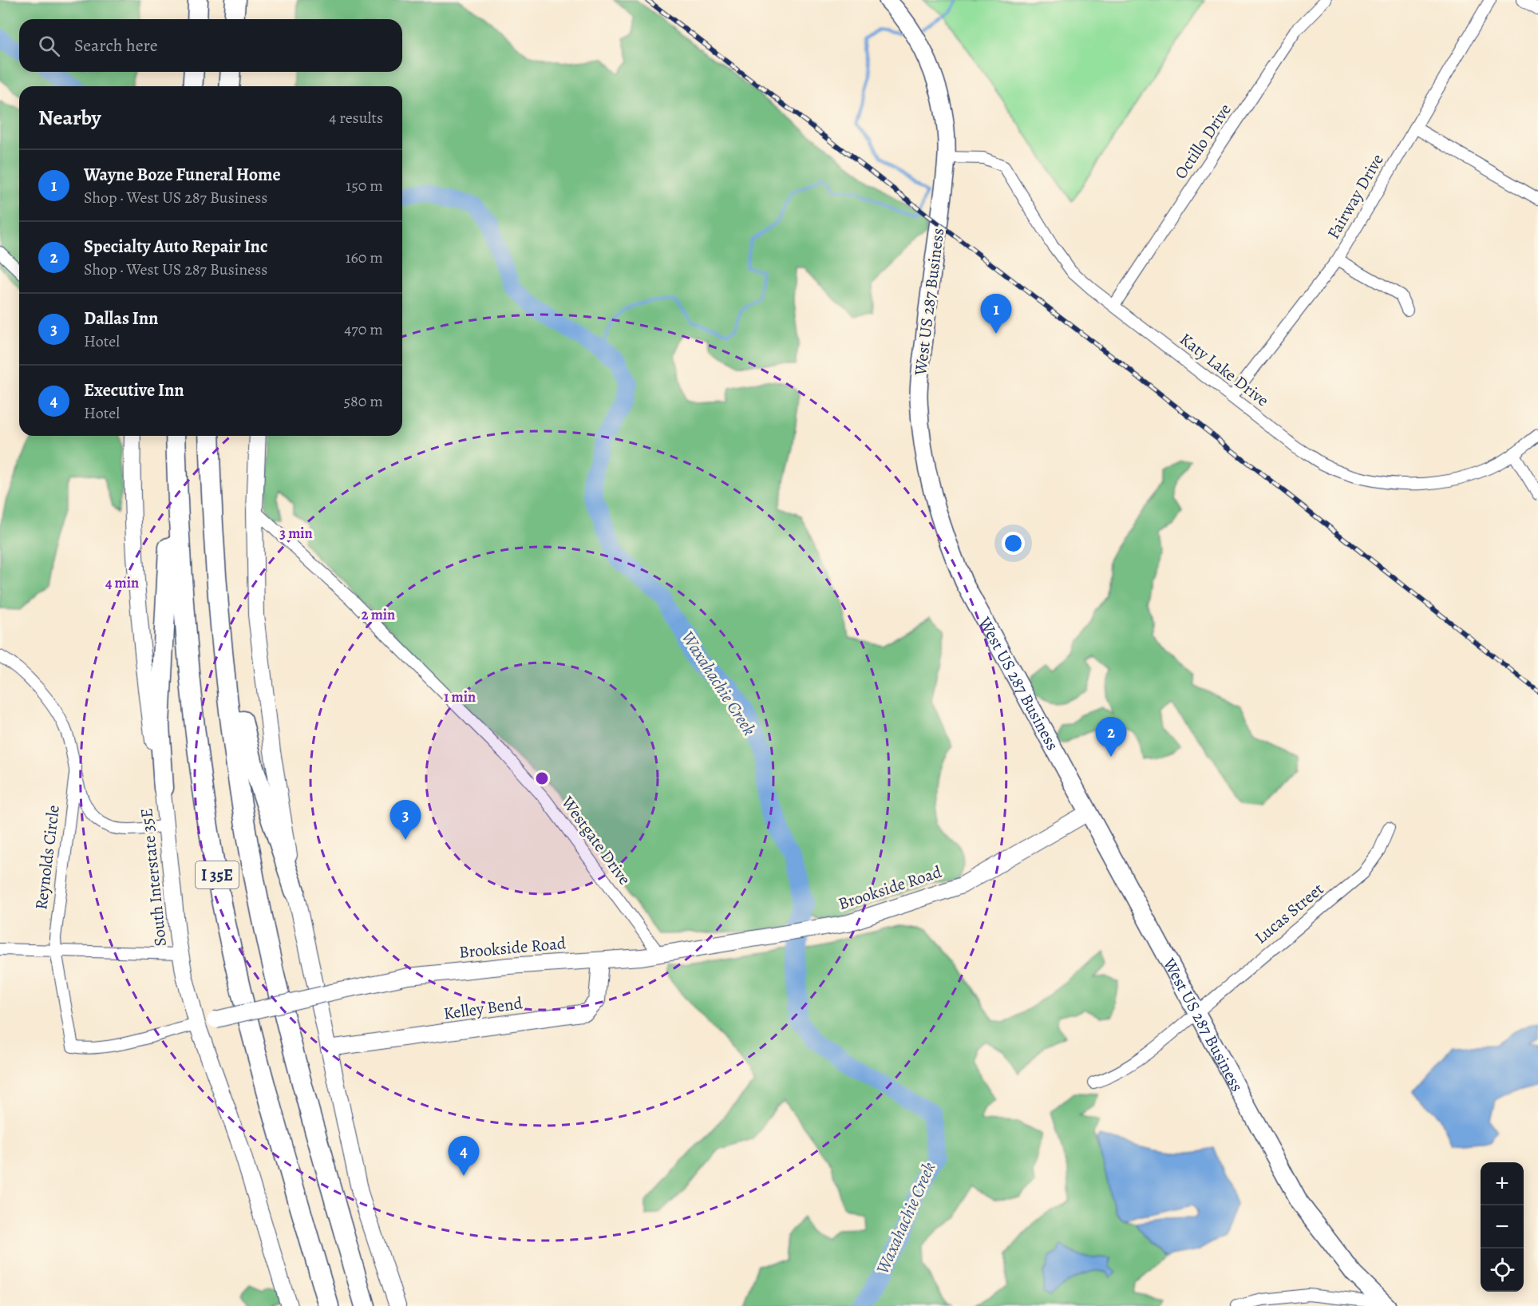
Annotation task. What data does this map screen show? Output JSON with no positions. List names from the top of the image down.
{
  "streets": {
    "highway": ["I 35E"],
    "main road": [
      "West US 287 Business",
      "South Interstate 35E",
      "Brookside Road",
      "Kelley Bend"
    ],
    "street": [
      "Octillo Drive",
      "Fairway Drive",
      "Katy Lake Drive",
      "Westgate Drive",
      "Reynolds Circle",
      "Lucas Street"
    ]
  },
  "crossings": [
    ["Octillo Drive", "Katy Lake Drive"],
    ["Fairway Drive", "Katy Lake Drive"],
    ["West US 287 Business", "Katy Lake Drive"],
    ["West US 287 Business", "Brookside Road"],
    ["West US 287 Business", "Lucas Street"],
    ["Westgate Drive", "Brookside Road"],
    ["Reynolds Circle", "South Interstate 35E"],
    ["Reynolds Circle", "Brookside Road"],
    ["South Interstate 35E", "Brookside Road"],
    ["Brookside Road", "Kelley Bend"]
  ],
  "water": ["Waxahachie Creek"],
  "page": {
    "search": "Search here",
    "heading": ["Nearby", "4 results"],
    "list": [
      {
        "mark": "1",
        "name": "Wayne Boze Funeral Home",
        "note": "Shop · West US 287 Business",
        "value": "150 m"
      },
      {
        "mark": "2",
        "name": "Specialty Auto Repair Inc",
        "note": "Shop · West US 287 Business",
        "value": "160 m"
      },
      {
        "mark": "3",
        "name": "Dallas Inn",
        "note": "Hotel",
        "value": "470 m"
      },
      {
        "mark": "4",
        "name": "Executive Inn",
        "note": "Hotel",
        "value": "580 m"
      }
    ],
    "pins": [
      "1",
      "2",
      "3",
      "4"
    ],
    "map_buttons": ["+", "−"]
  },
  "rings": [
    "3 min",
    "4 min",
    "2 min",
    "1 min"
  ]
}
